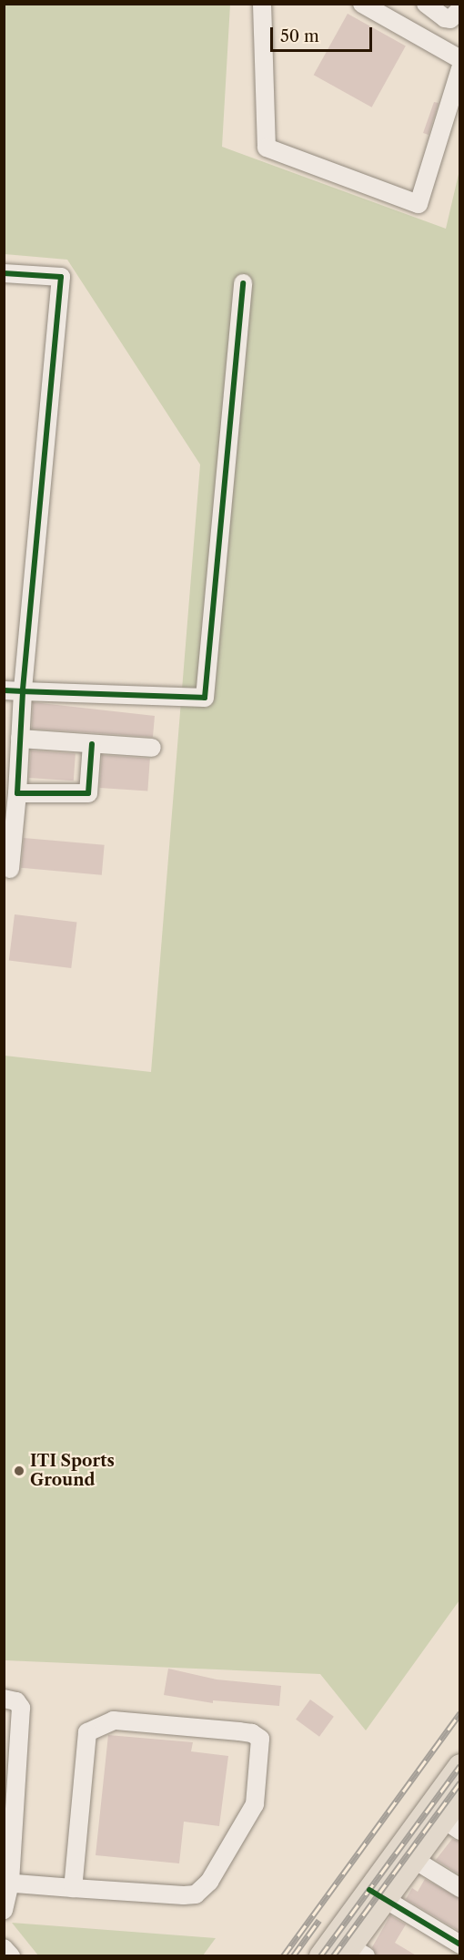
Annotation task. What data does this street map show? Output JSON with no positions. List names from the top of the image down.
{
  "places": ["ITI Sports Ground"],
  "scale_bar": "50 m"
}
